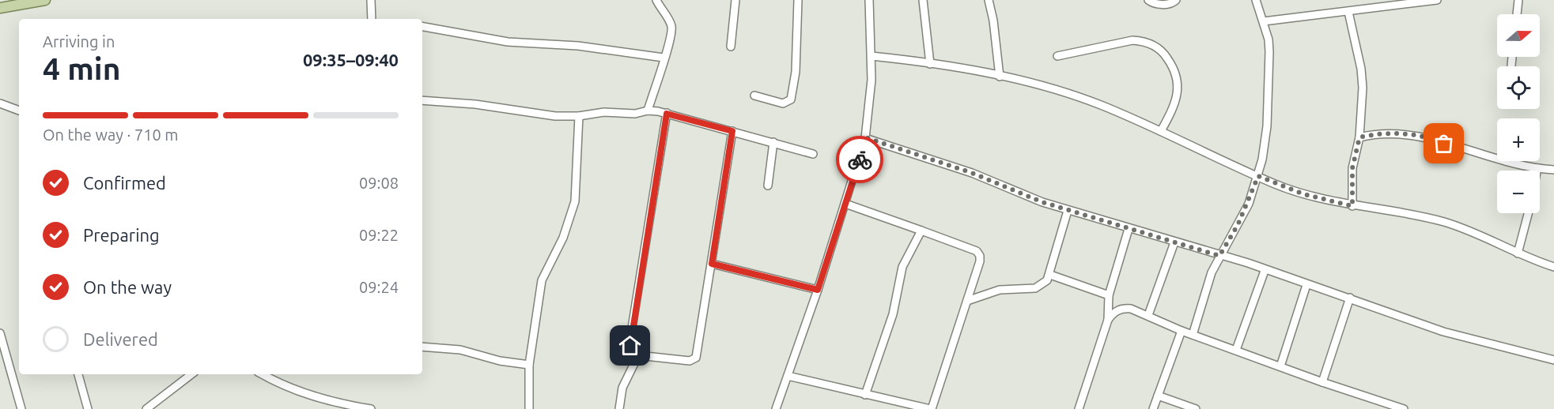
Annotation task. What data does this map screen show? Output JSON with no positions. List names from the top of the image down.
{
  "north": "right",
  "page": {
    "map_buttons": ["+", "−"],
    "heading": ["4 min", "Arriving in", "09:35–09:40"],
    "bar": "On the way · 710 m",
    "list": [
      ["Confirmed", "09:08"],
      ["Preparing", "09:22"],
      ["On the way", "09:24"],
      "Delivered"
    ]
  }
}
